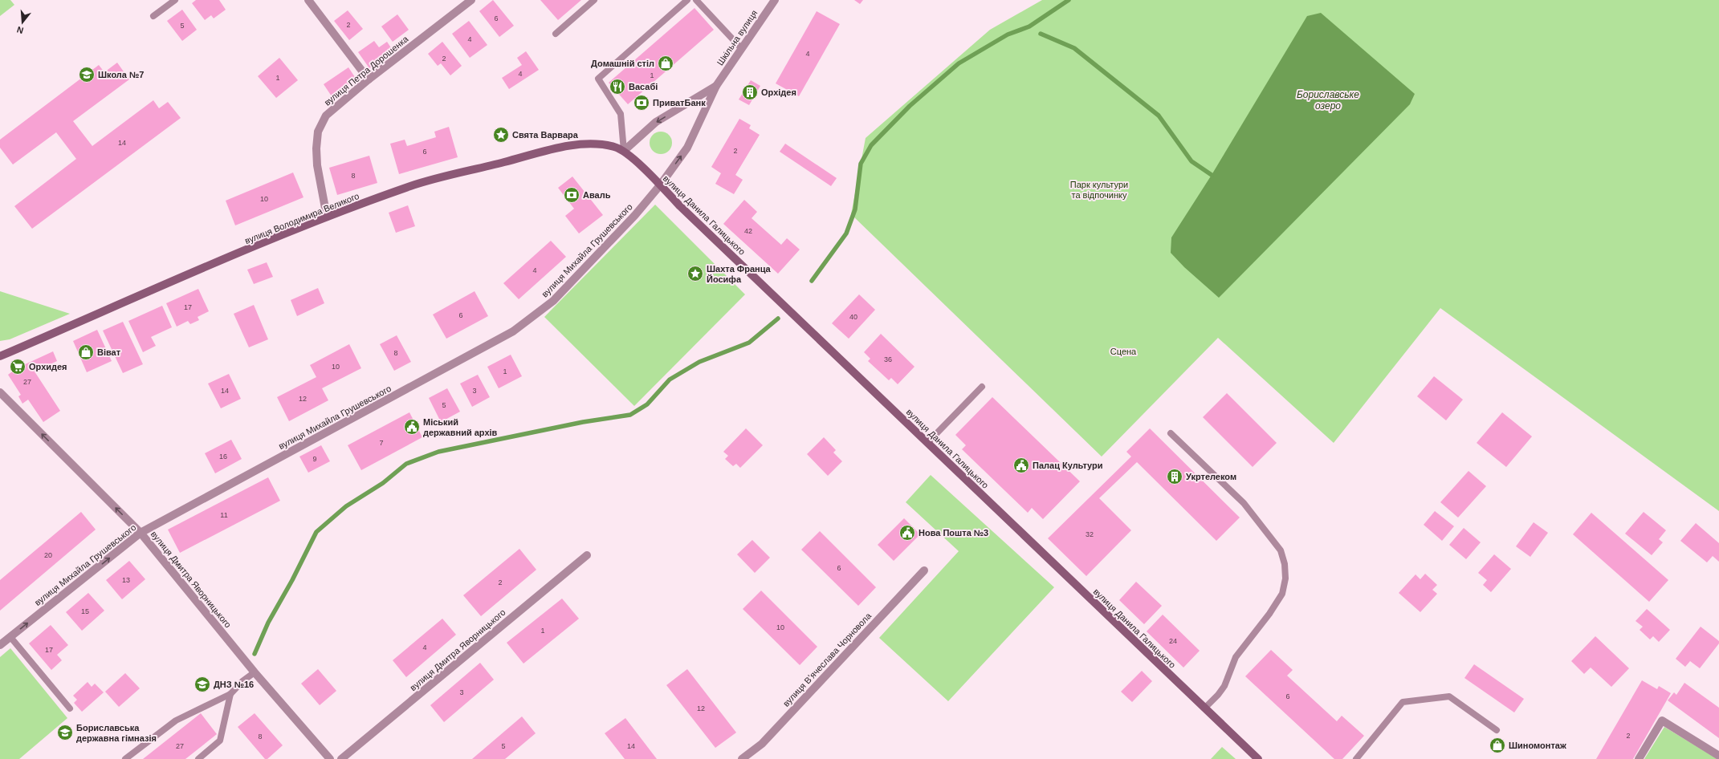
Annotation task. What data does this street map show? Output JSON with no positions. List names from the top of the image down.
{
  "streets": {
    "main road": ["вулиця Данила Галицького", "вулиця Володимира Великого"],
    "street": [
      "Шкільна вулиця",
      "вулиця Петра Дорошенка",
      "вулиця Михайла Грушевського",
      "вулиця Дмитра Яворницького",
      "вулиця Вʼячеслава Чорновола"
    ]
  },
  "crossings": [
    ["Шкільна вулиця", "вулиця Данила Галицького"],
    ["Шкільна вулиця", "вулиця Володимира Великого"],
    ["Шкільна вулиця", "вулиця Михайла Грушевського"],
    ["вулиця Петра Дорошенка", "вулиця Володимира Великого"],
    ["вулиця Данила Галицького", "вулиця Володимира Великого"],
    ["вулиця Данила Галицького", "вулиця Михайла Грушевського"],
    ["вулиця Михайла Грушевського", "вулиця Дмитра Яворницького"]
  ],
  "water": ["Бориславське озеро"],
  "parks": ["Парк культури та відпочинку", "Сцена"],
  "places": {
    "shop": ["Домашній стіл", "Віват", "Шиномонтаж"],
    "school or university": ["Школа №7", "ДНЗ №16", "Бориславська державна гімназія"],
    "restaurant": ["Васабі"],
    "building": ["Орхідея", "Укртелеком"],
    "bank": ["ПриватБанк", "Аваль"],
    "place": ["Свята Варвара", "Шахта Франца Йосифа"],
    "supermarket": ["Орхидея"],
    "public building": ["Міський державний архів", "Палац Культури", "Нова Пошта №3"]
  },
  "house_numbers": [
    "6",
    "2",
    "5",
    "4",
    "4",
    "2",
    "4",
    "1",
    "1",
    "14",
    "2",
    "6",
    "8",
    "10",
    "42",
    "4",
    "17",
    "6",
    "40",
    "8",
    "36",
    "10",
    "1",
    "27",
    "14",
    "3",
    "12",
    "5",
    "7",
    "16",
    "9",
    "11",
    "32",
    "20",
    "6",
    "13",
    "2",
    "15",
    "10",
    "1",
    "24",
    "4",
    "17",
    "3",
    "6",
    "12",
    "2",
    "8",
    "27",
    "5",
    "14"
  ],
  "north": "bottom"
}
